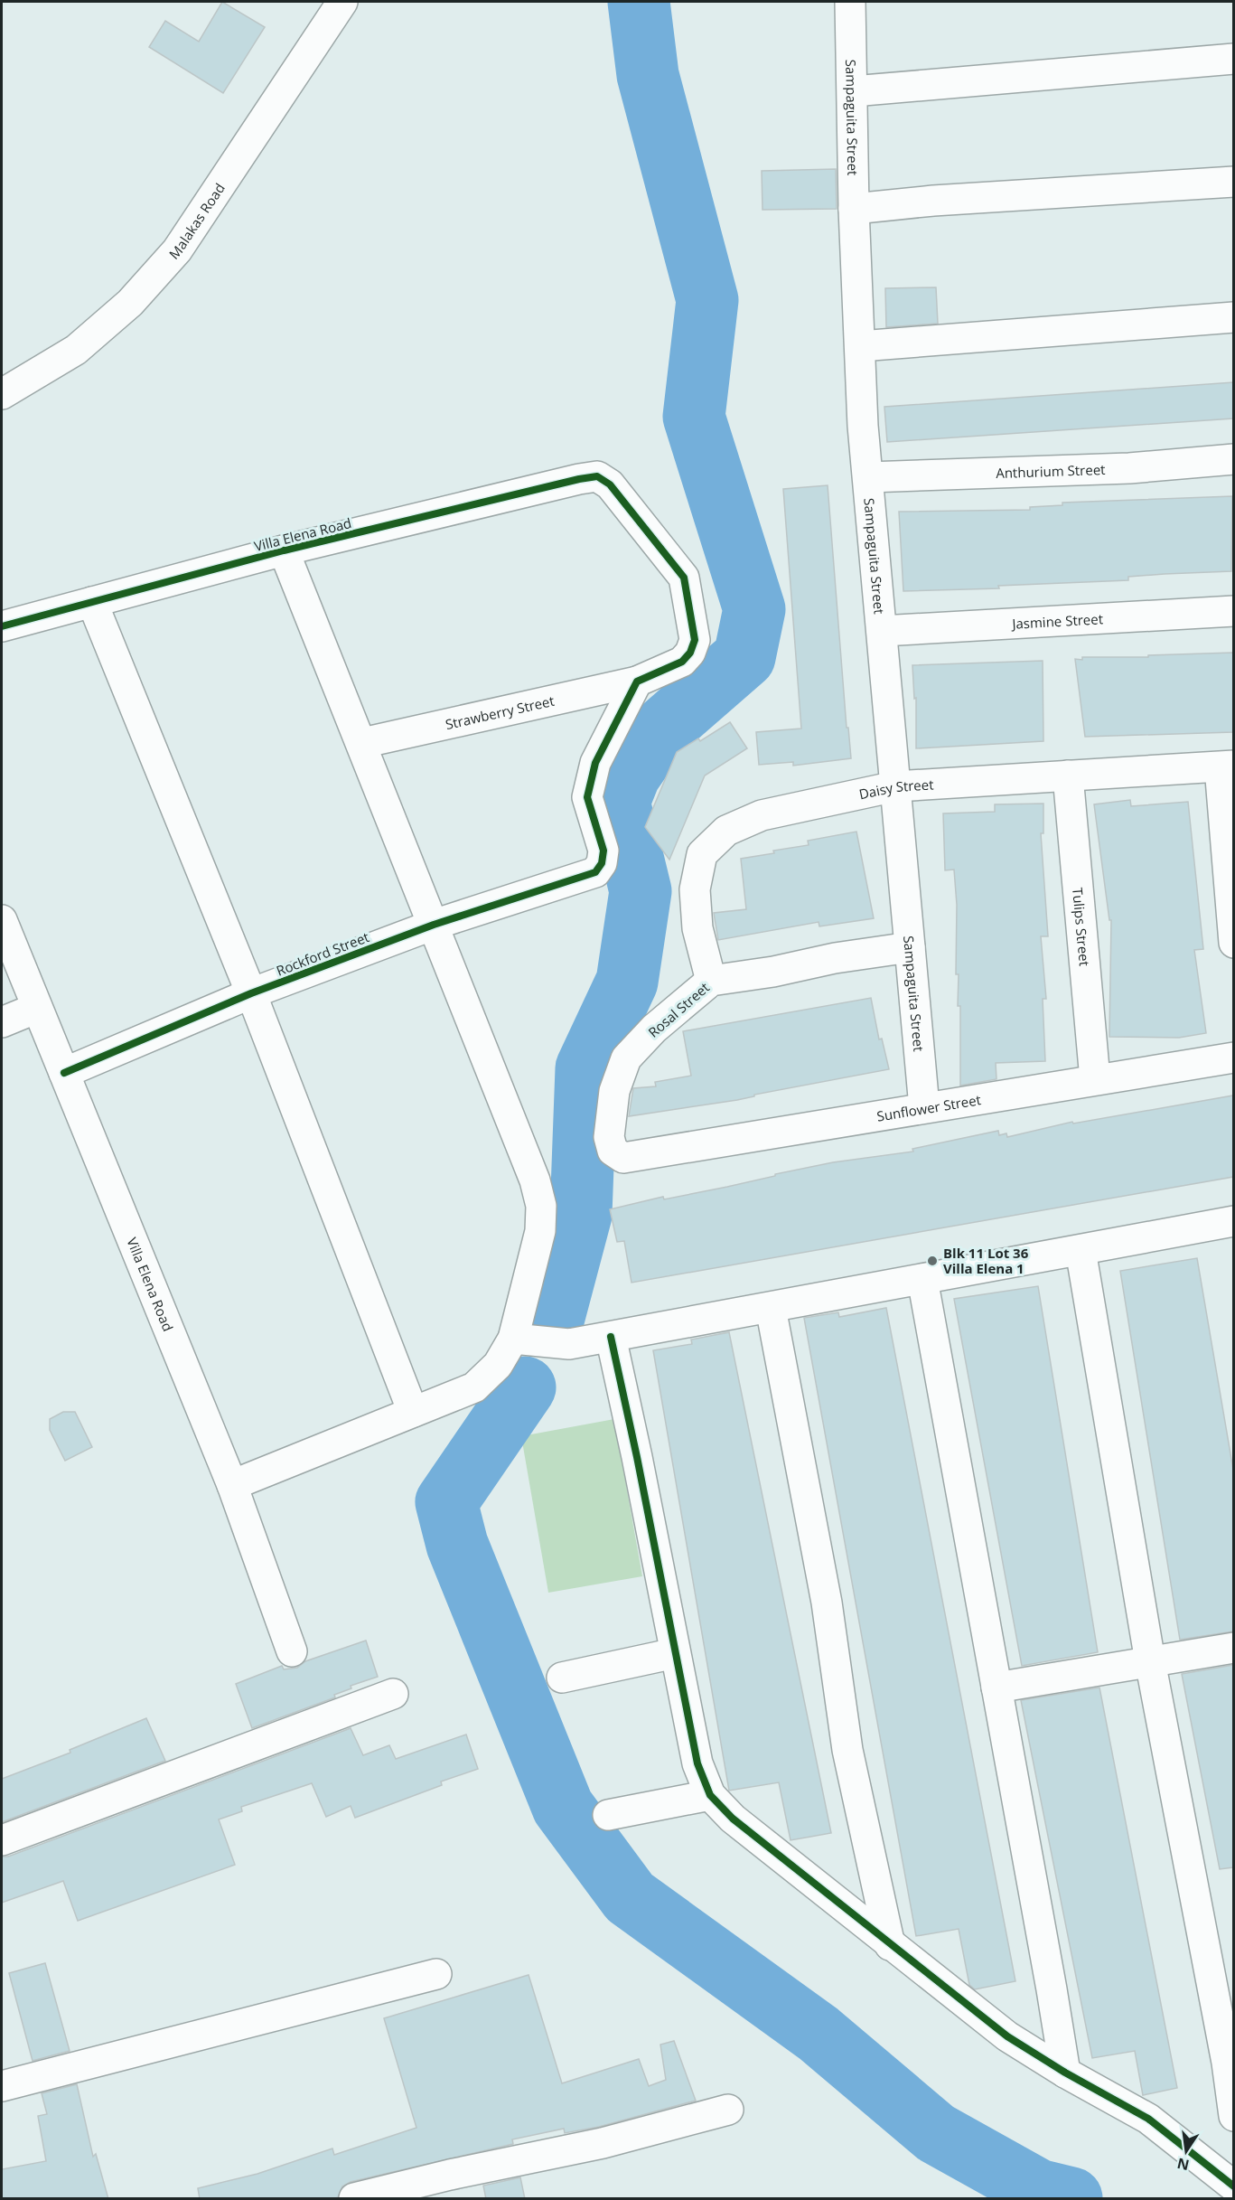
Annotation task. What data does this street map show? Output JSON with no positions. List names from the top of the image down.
{
  "streets": {
    "street": [
      "Sampaguita Street",
      "Malakas Road",
      "Anthurium Street",
      "Villa Elena Road",
      "Jasmine Street",
      "Strawberry Street",
      "Daisy Street",
      "Tulips Street",
      "Rockford Street",
      "Rosal Street",
      "Sunflower Street"
    ]
  },
  "crossings": [
    ["Sampaguita Street", "Anthurium Street"],
    ["Sampaguita Street", "Jasmine Street"],
    ["Sampaguita Street", "Daisy Street"],
    ["Sampaguita Street", "Rosal Street"],
    ["Sampaguita Street", "Sunflower Street"],
    ["Villa Elena Road", "Strawberry Street"],
    ["Villa Elena Road", "Rockford Street"],
    ["Strawberry Street", "Rockford Street"],
    ["Daisy Street", "Tulips Street"],
    ["Daisy Street", "Rosal Street"],
    ["Tulips Street", "Sunflower Street"],
    ["Rosal Street", "Sunflower Street"]
  ],
  "places": ["Blk 11 Lot 36 Villa Elena 1"],
  "north": "bottom"
}
